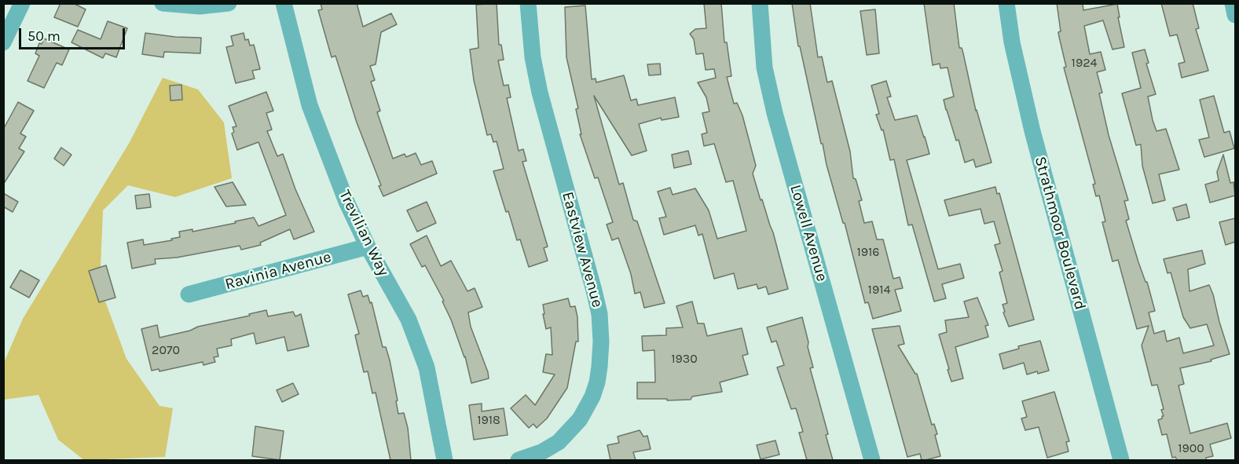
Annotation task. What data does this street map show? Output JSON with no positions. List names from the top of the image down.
{
  "streets": {
    "street": [
      "Trevilian Way",
      "Lowell Avenue",
      "Strathmoor Boulevard",
      "Eastview Avenue",
      "Ravinia Avenue"
    ]
  },
  "crossings": [
    ["Trevilian Way", "Ravinia Avenue"]
  ],
  "house_numbers": [
    "1924",
    "1916",
    "1914",
    "2070",
    "1930",
    "1918",
    "1900"
  ],
  "scale_bar": "50 m"
}
